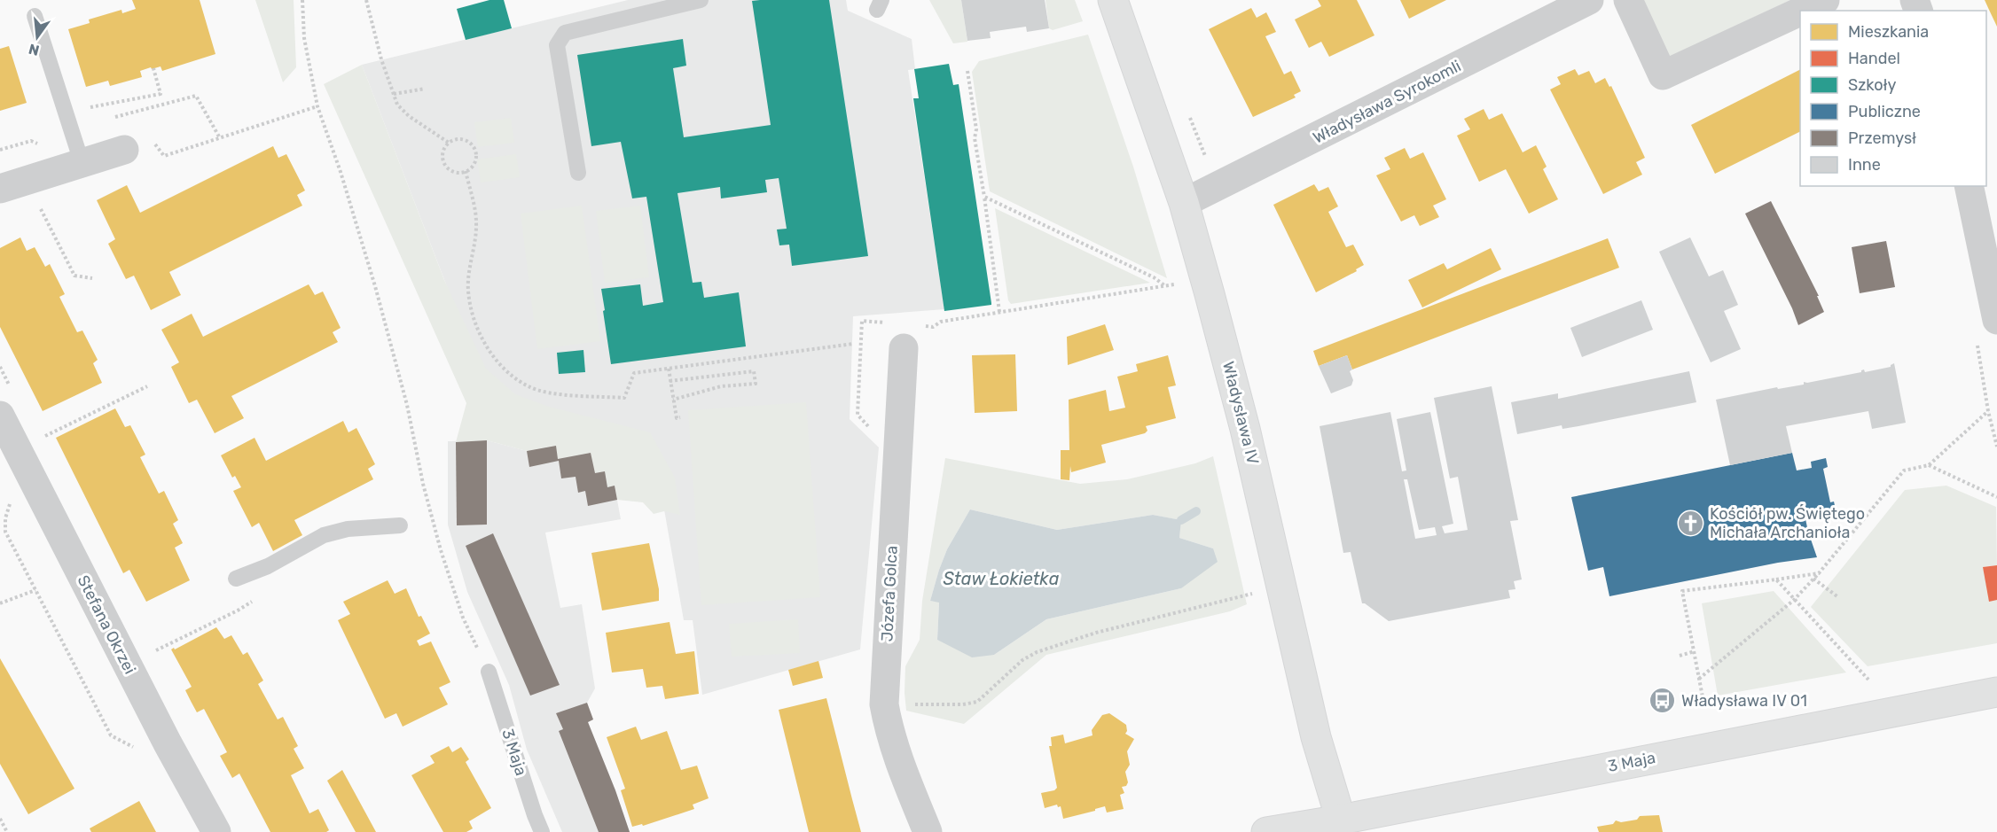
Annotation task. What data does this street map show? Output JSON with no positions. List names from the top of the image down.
{
  "streets": {
    "street": [
      "Władysława Syrokomli",
      "Władysława IV",
      "Józefa Golca",
      "Stefana Okrzei",
      "3 Maja"
    ]
  },
  "crossings": [
    ["Władysława Syrokomli", "Władysława IV"],
    ["Władysława IV", "3 Maja"]
  ],
  "water": ["Staw Łokietka"],
  "places": {
    "church": ["Kościół pw. Świętego Michała Archanioła"],
    "bus stop": ["Władysława IV 01"]
  },
  "legend": [
    "Mieszkania",
    "Handel",
    "Szkoły",
    "Publiczne",
    "Przemysł",
    "Inne"
  ],
  "north": "bottom"
}
